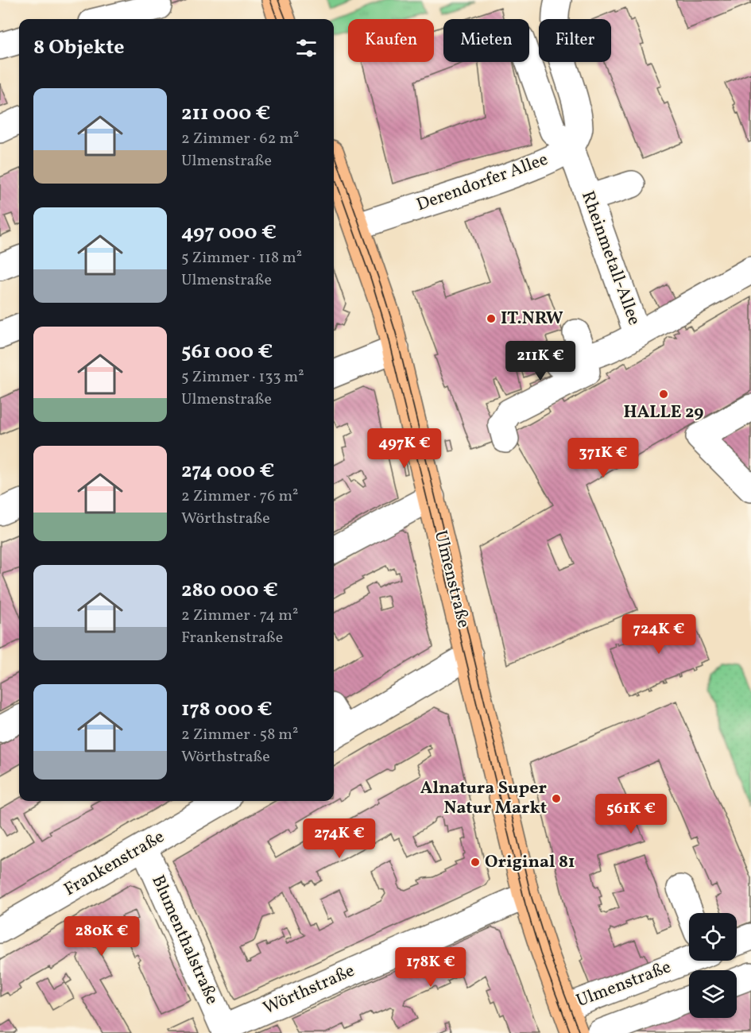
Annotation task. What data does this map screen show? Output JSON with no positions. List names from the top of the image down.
{
  "streets": {
    "main road": ["Ulmenstraße"],
    "street": [
      "Derendorfer Allee",
      "Rheinmetall-Allee",
      "Frankenstraße",
      "Blumenthalstraße",
      "Wörthstraße"
    ]
  },
  "crossings": [
    ["Derendorfer Allee", "Rheinmetall-Allee"],
    ["Derendorfer Allee", "Ulmenstraße"],
    ["Ulmenstraße", "Wörthstraße"],
    ["Frankenstraße", "Blumenthalstraße"],
    ["Blumenthalstraße", "Wörthstraße"]
  ],
  "places": [
    "IT.NRW",
    "HALLE 29",
    "Alnatura Super Natur Markt",
    "Original 81"
  ],
  "page": {
    "chip": ["Kaufen", "Mieten", "Filter"],
    "heading": "8 Objekte",
    "list": [
      {
        "name": "211 000 €",
        "note": "2 Zimmer · 62 m² · Ulmenstraße"
      },
      {
        "name": "497 000 €",
        "note": "5 Zimmer · 118 m² · Ulmenstraße"
      },
      {
        "name": "561 000 €",
        "note": "5 Zimmer · 133 m² · Ulmenstraße"
      },
      {
        "name": "274 000 €",
        "note": "2 Zimmer · 76 m² · Wörthstraße"
      },
      {
        "name": "280 000 €",
        "note": "2 Zimmer · 74 m² · Frankenstraße"
      },
      {
        "name": "178 000 €",
        "note": "2 Zimmer · 58 m² · Wörthstraße"
      }
    ],
    "price": [
      "211K €",
      "497K €",
      "371K €",
      "724K €",
      "561K €",
      "274K €",
      "280K €",
      "178K €"
    ]
  }
}
